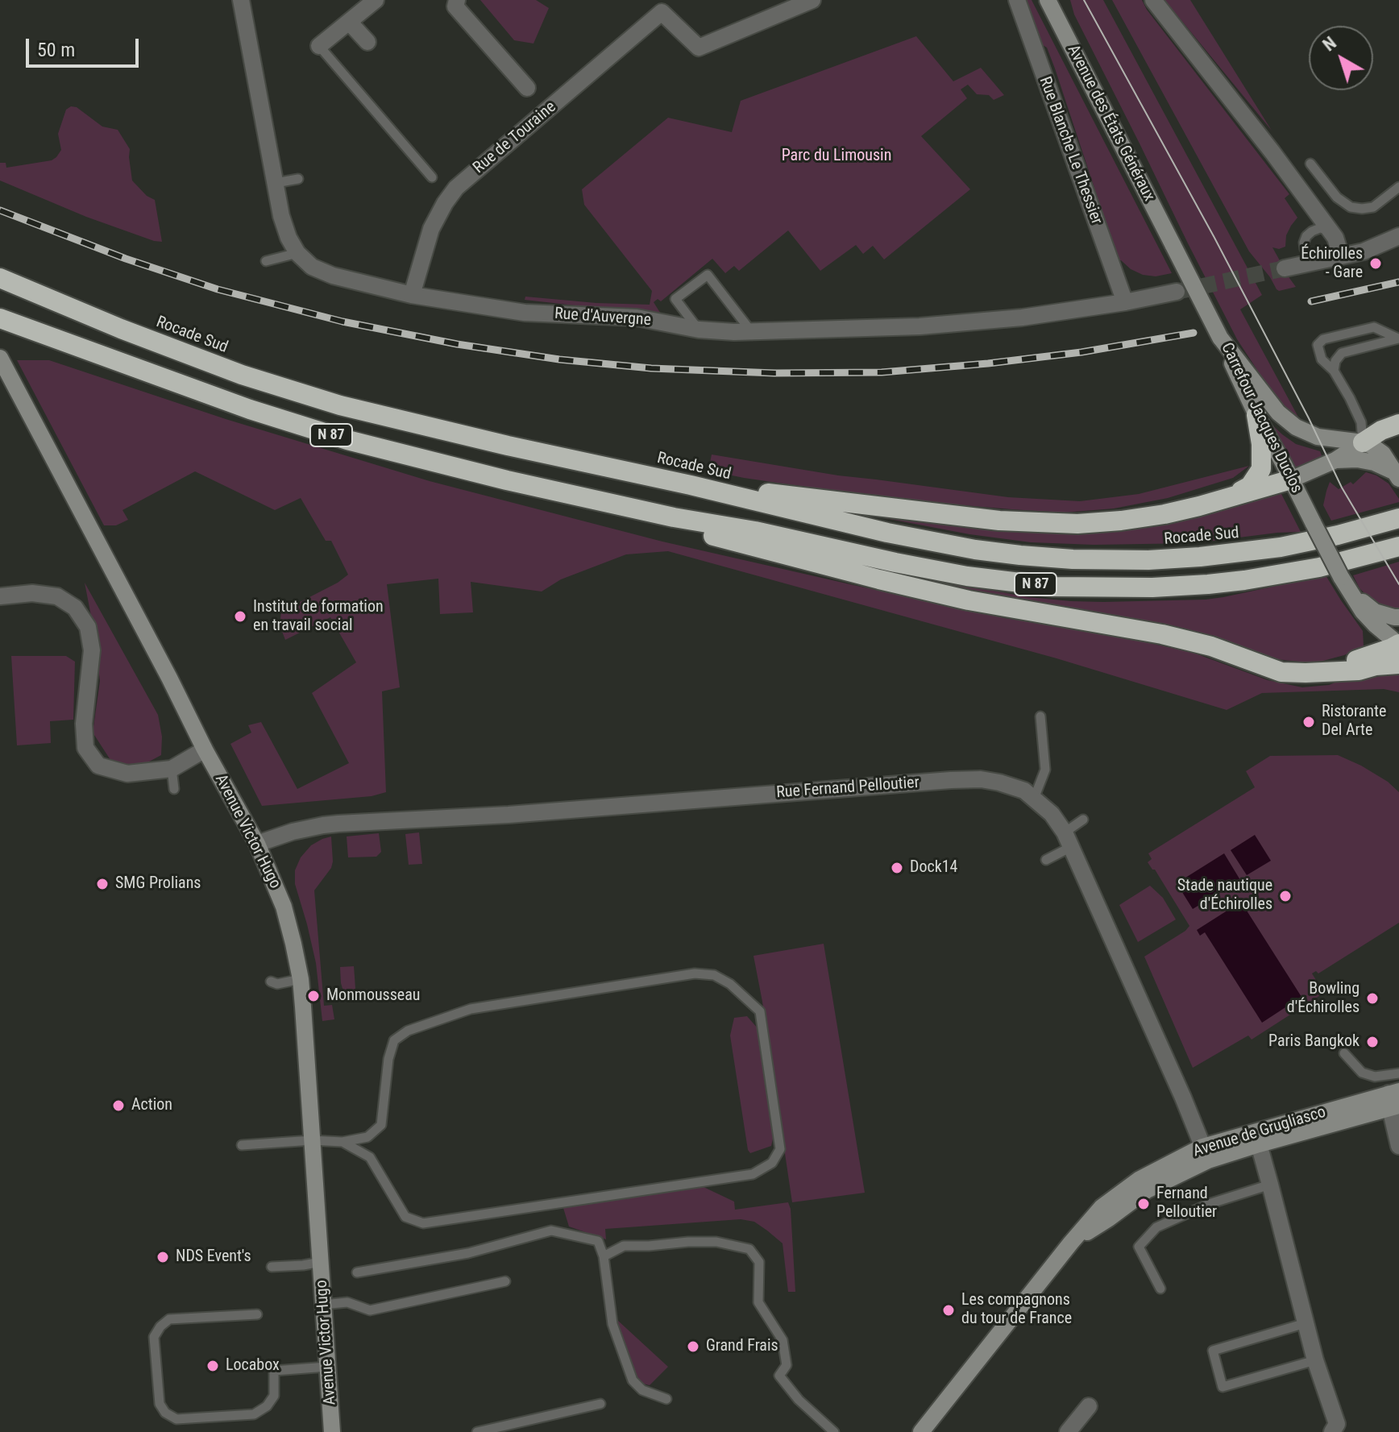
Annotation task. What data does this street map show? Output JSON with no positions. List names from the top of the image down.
{
  "streets": {
    "highway": ["Rocade Sud", "N 87"],
    "main road": [
      "Avenue des États Généraux",
      "Carrefour Jacques Duclos",
      "Avenue Victor Hugo",
      "Avenue de Grugliasco"
    ],
    "street": [
      "Rue de Touraine",
      "Rue Blanche Le Thessier",
      "Rue d'Auvergne",
      "Rue Fernand Pelloutier"
    ]
  },
  "crossings": [
    ["Avenue des États Généraux", "Carrefour Jacques Duclos"],
    ["Rue de Touraine", "Rue d'Auvergne"],
    ["Rue Blanche Le Thessier", "Rue d'Auvergne"],
    ["Rue Fernand Pelloutier", "Avenue Victor Hugo"],
    ["Rue Fernand Pelloutier", "Avenue de Grugliasco"]
  ],
  "parks": ["Parc du Limousin"],
  "places": [
    "Échirolles - Gare",
    "Institut de formation en travail social",
    "Ristorante Del Arte",
    "Dock14",
    "SMG Prolians",
    "Stade nautique d'Échirolles",
    "Monmousseau",
    "Bowling d'Échirolles",
    "Paris Bangkok",
    "Action",
    "Fernand Pelloutier",
    "NDS Event's",
    "Les compagnons du tour de France",
    "Grand Frais",
    "Locabox"
  ],
  "scale_bar": "50 m",
  "north": "top left"
}
